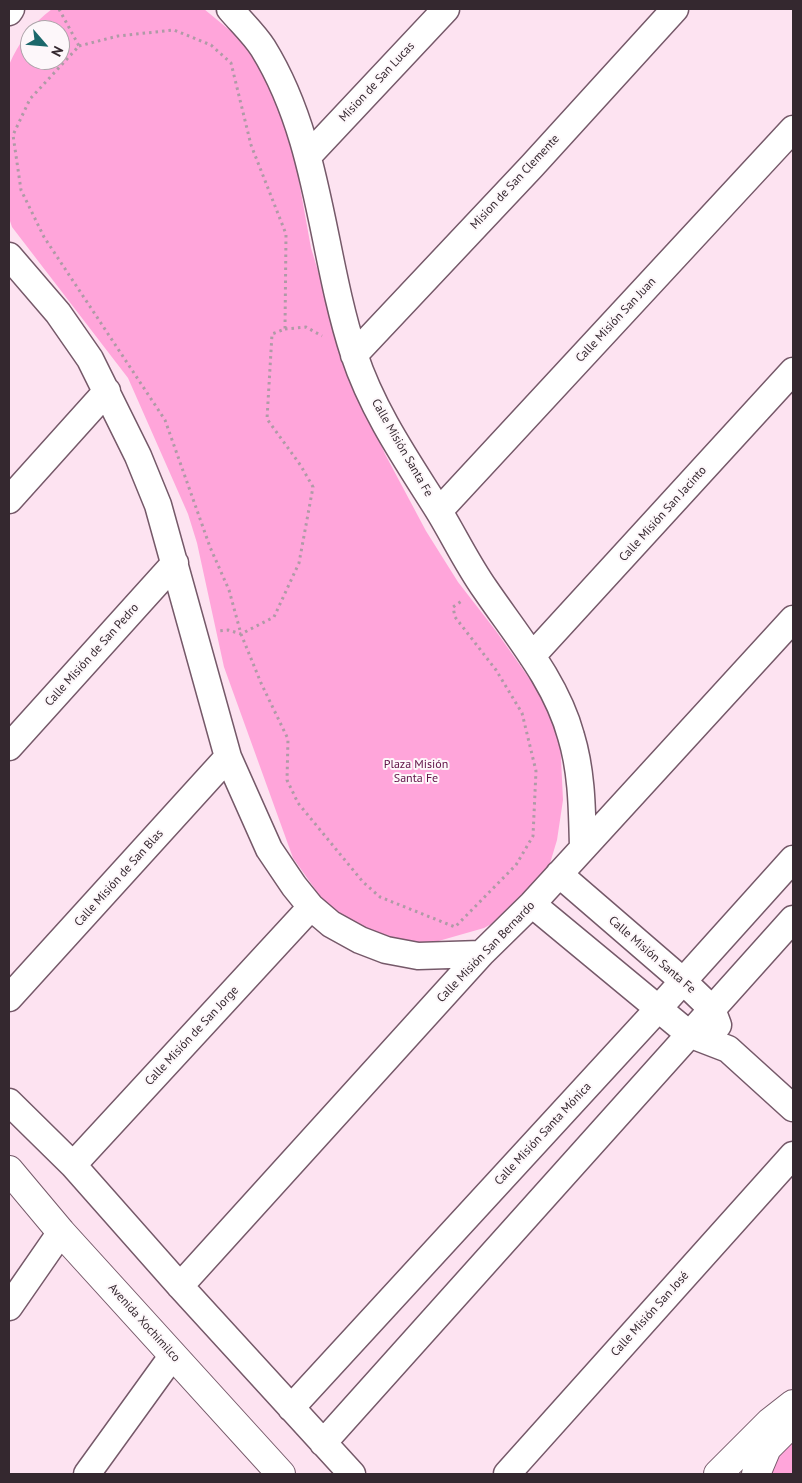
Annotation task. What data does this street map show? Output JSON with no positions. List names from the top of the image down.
{
  "streets": {
    "street": [
      "Mision de San Lucas",
      "Mision de San Clemente",
      "Calle Misión San Juan",
      "Calle Misión Santa Fe",
      "Calle Misión San Jacinto",
      "Calle Misión de San Pedro",
      "Calle Misión de San Blas",
      "Calle Misión San Bernardo",
      "Calle Misión de San Jorge",
      "Calle Misión Santa Mónica",
      "Calle Misión San José",
      "Avenida Xochimilco"
    ]
  },
  "crossings": [
    ["Mision de San Lucas", "Calle Misión Santa Fe"],
    ["Mision de San Clemente", "Calle Misión Santa Fe"],
    ["Calle Misión San Juan", "Calle Misión Santa Fe"],
    ["Calle Misión Santa Fe", "Calle Misión San Jacinto"],
    ["Calle Misión Santa Fe", "Calle Misión San Bernardo"],
    ["Calle Misión Santa Fe", "Calle Misión Santa Mónica"]
  ],
  "parks": ["Plaza Misión Santa Fe"],
  "north": "bottom right"
}
